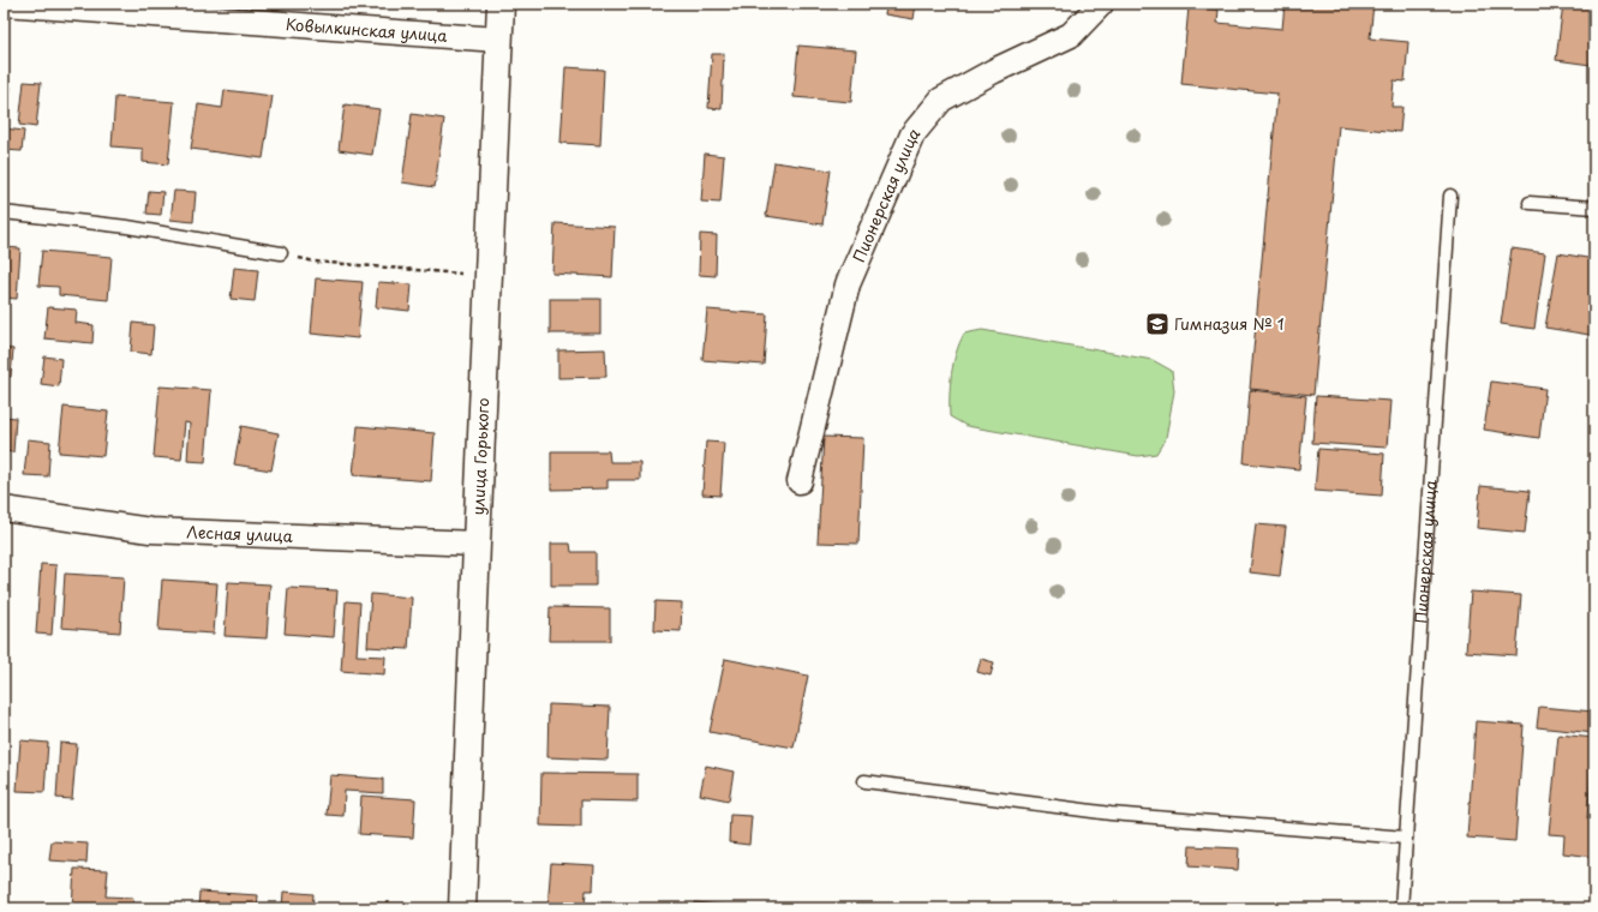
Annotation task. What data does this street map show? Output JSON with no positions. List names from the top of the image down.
{
  "streets": {
    "main road": ["улица Горького"],
    "street": ["Ковылкинская улица", "Пионерская улица", "Лесная улица"]
  },
  "crossings": [
    ["Ковылкинская улица", "улица Горького"],
    ["улица Горького", "Лесная улица"]
  ],
  "places": {
    "school or university": ["Гимназия № 1"]
  }
}
